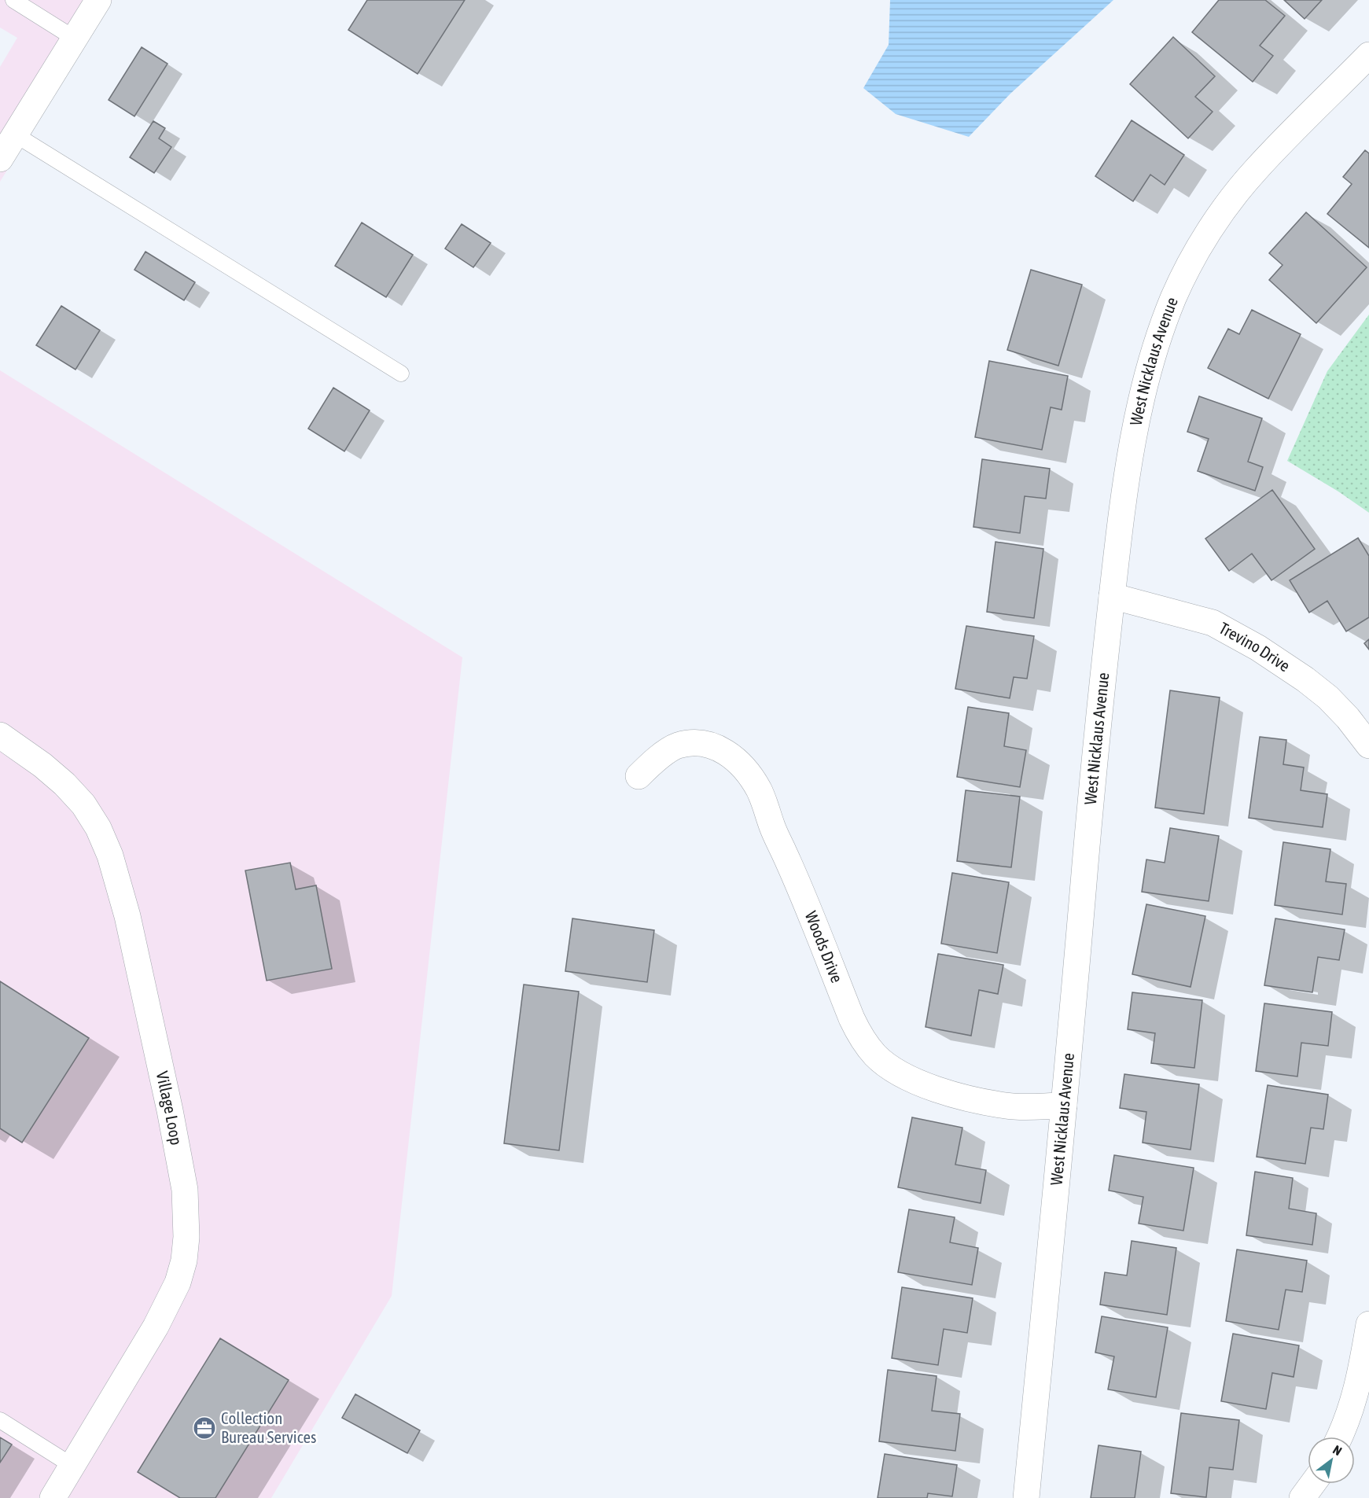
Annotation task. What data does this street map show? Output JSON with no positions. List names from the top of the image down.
{
  "streets": {
    "street": [
      "West Nicklaus Avenue",
      "Trevino Drive",
      "Woods Drive",
      "Village Loop"
    ]
  },
  "crossings": [
    ["West Nicklaus Avenue", "Trevino Drive"],
    ["West Nicklaus Avenue", "Woods Drive"]
  ],
  "places": {
    "office": ["Collection Bureau Services"]
  },
  "north": "top right"
}
